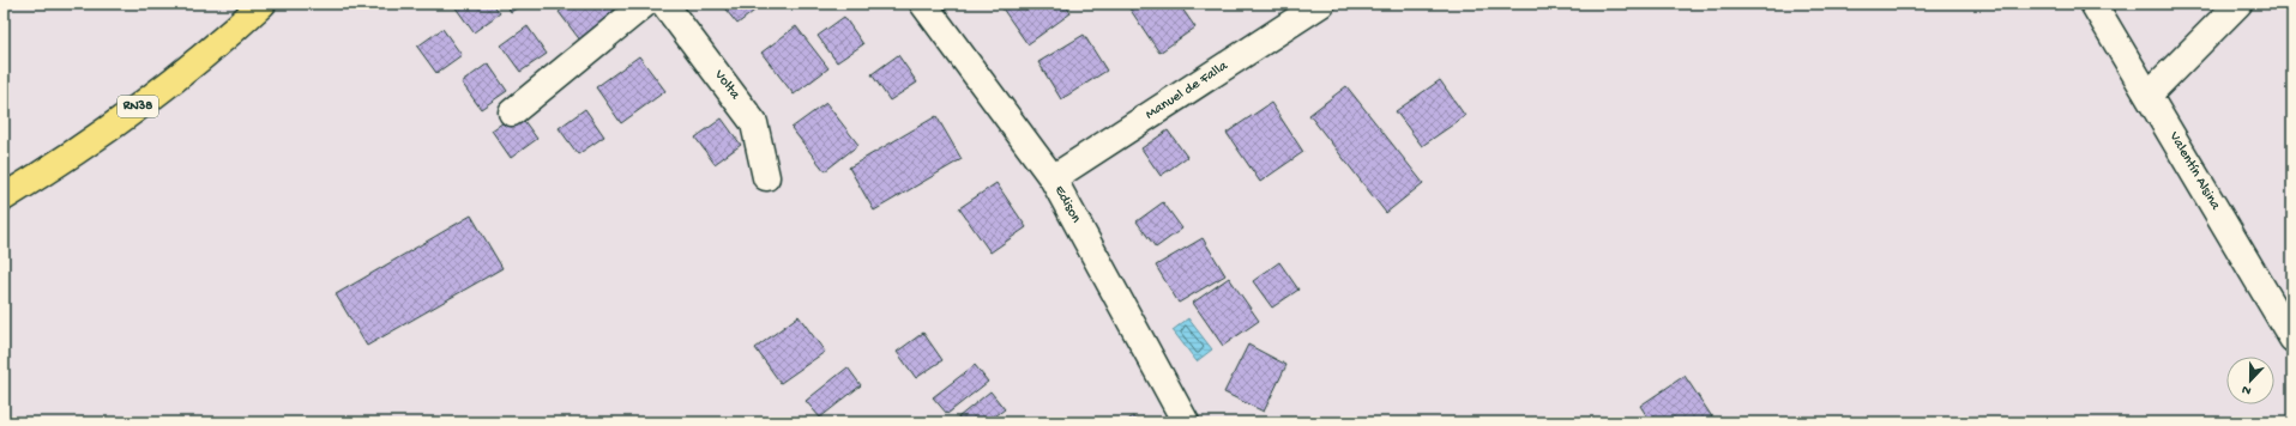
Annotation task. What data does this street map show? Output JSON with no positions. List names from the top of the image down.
{
  "streets": {
    "main road": ["RN38"],
    "street": [
      "Volta",
      "Manuel de Falla",
      "Valentín Alsina",
      "Edison"
    ]
  },
  "crossings": [
    ["Manuel de Falla", "Edison"]
  ],
  "north": "bottom"
}
